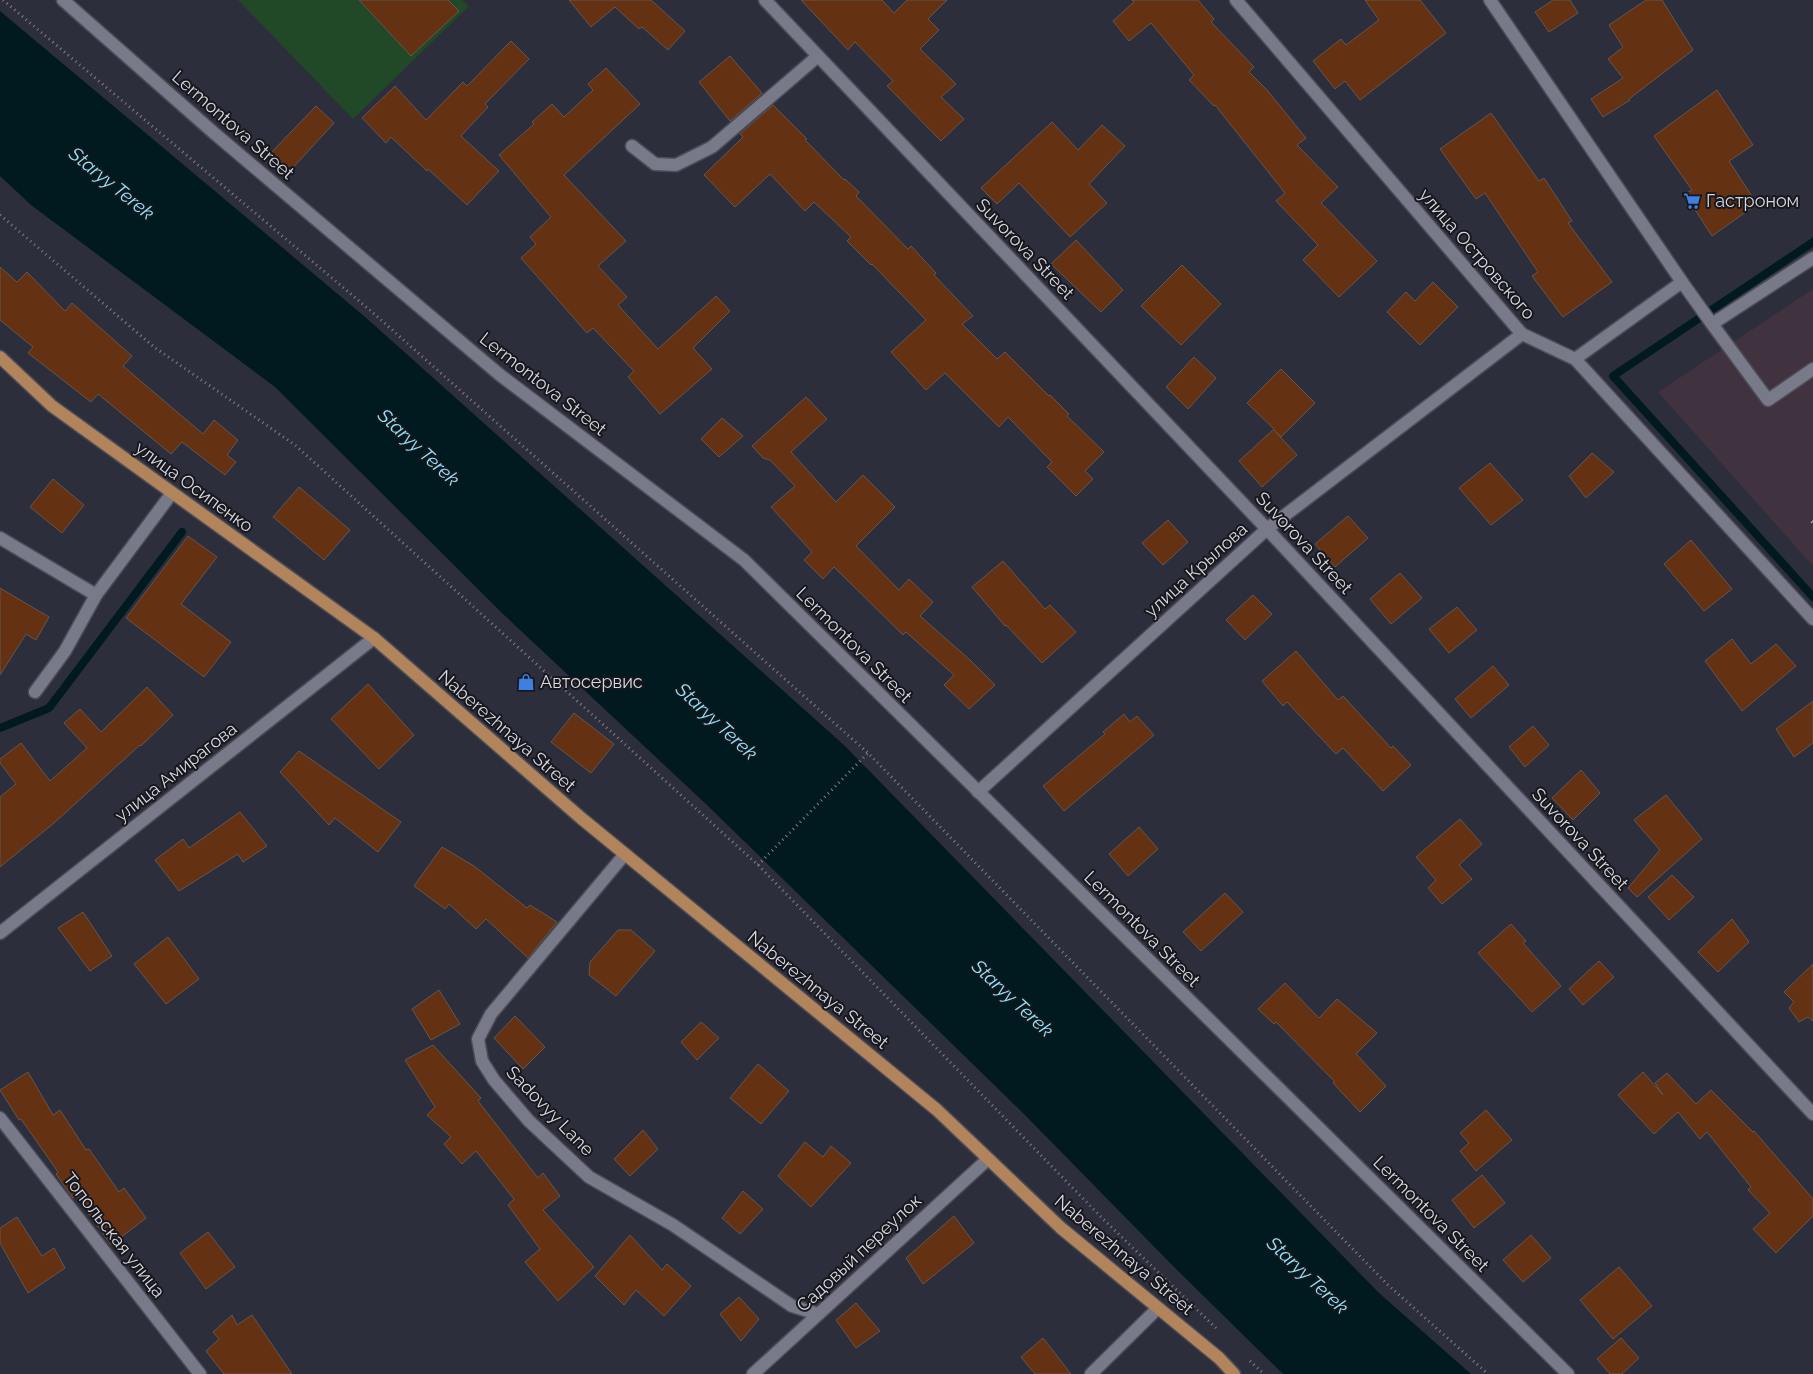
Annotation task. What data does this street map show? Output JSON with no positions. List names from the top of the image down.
{
  "streets": {
    "main road": ["улица Осипенко", "Naberezhnaya Street"],
    "street": [
      "Lermontova Street",
      "Suvorova Street",
      "улица Островского",
      "улица Крылова",
      "улица Амирагова",
      "Sadovyy Lane",
      "Топольская улица",
      "Садовый переулок"
    ]
  },
  "crossings": [
    ["Lermontova Street", "улица Крылова"],
    ["Suvorova Street", "улица Крылова"],
    ["улица Островского", "улица Крылова"],
    ["улица Осипенко", "Naberezhnaya Street"],
    ["улица Осипенко", "улица Амирагова"],
    ["Naberezhnaya Street", "улица Амирагова"],
    ["Naberezhnaya Street", "Sadovyy Lane"],
    ["Naberezhnaya Street", "Садовый переулок"],
    ["Sadovyy Lane", "Садовый переулок"]
  ],
  "water": ["Staryy Terek"],
  "places": {
    "supermarket": ["Гастроном"],
    "shop": ["Автосервис"]
  }
}
